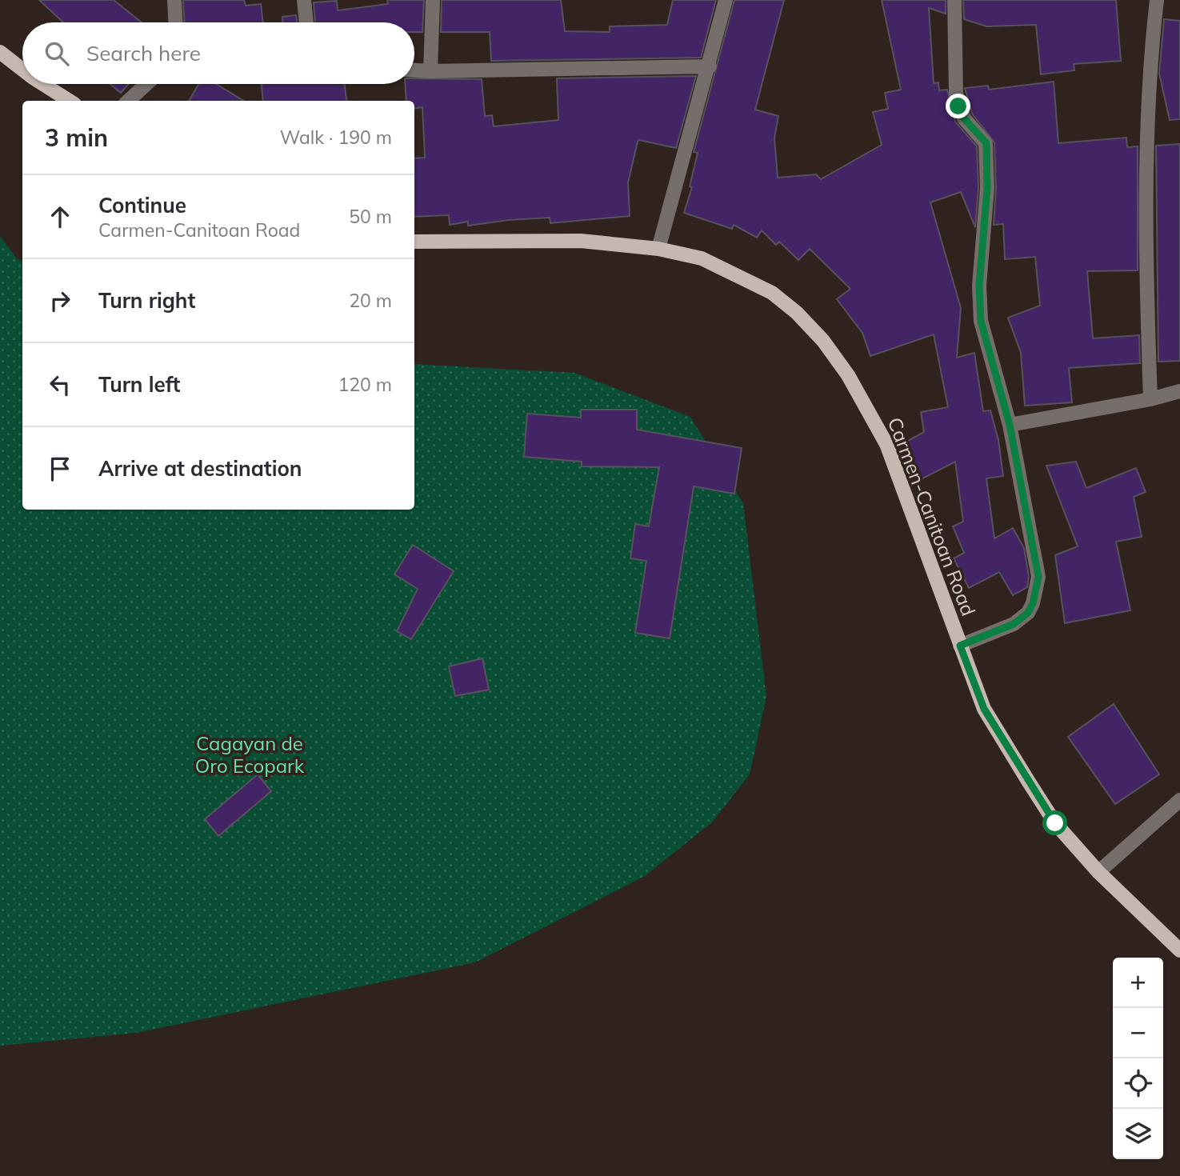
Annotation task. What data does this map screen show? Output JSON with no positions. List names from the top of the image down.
{
  "streets": {
    "main road": ["Carmen-Canitoan Road"]
  },
  "parks": ["Cagayan de Oro Ecopark"],
  "page": {
    "search": "Search here",
    "heading": ["3 min", "Walk · 190 m"],
    "list": [
      ["Continue", "Carmen-Canitoan Road", "50 m"],
      ["Turn right", "20 m"],
      ["Turn left", "120 m"],
      "Arrive at destination"
    ],
    "map_buttons": ["+", "−"]
  }
}
